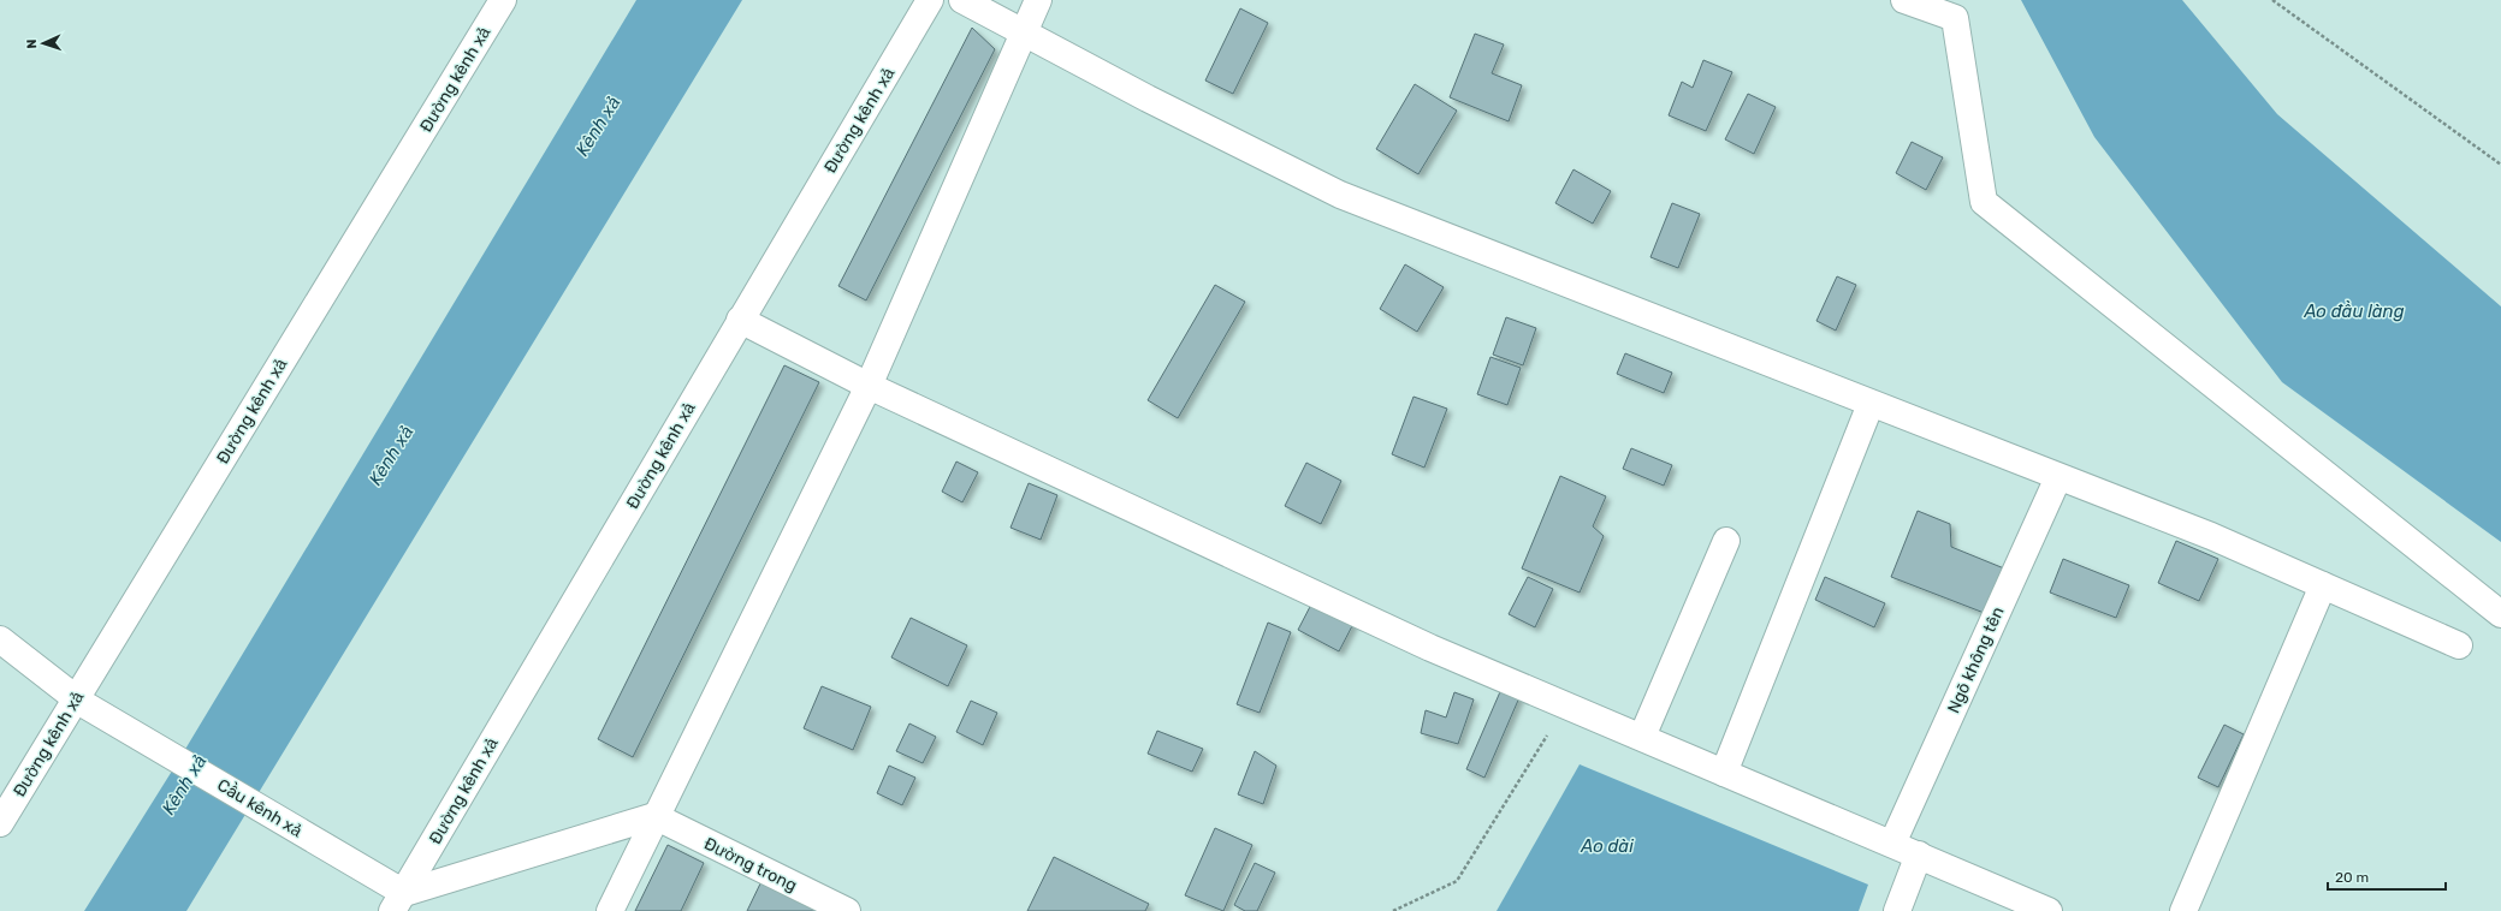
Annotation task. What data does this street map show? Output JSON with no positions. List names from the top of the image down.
{
  "streets": {
    "street": [
      "Đường kênh xả",
      "Ngõ không tên",
      "Cầu kênh xả",
      "Đường trong"
    ]
  },
  "crossings": [
    ["Đường kênh xả", "Cầu kênh xả"]
  ],
  "water": ["Kênh xả", "Ao đầu làng", "Ao dài"],
  "scale_bar": "20 m",
  "north": "left"
}
